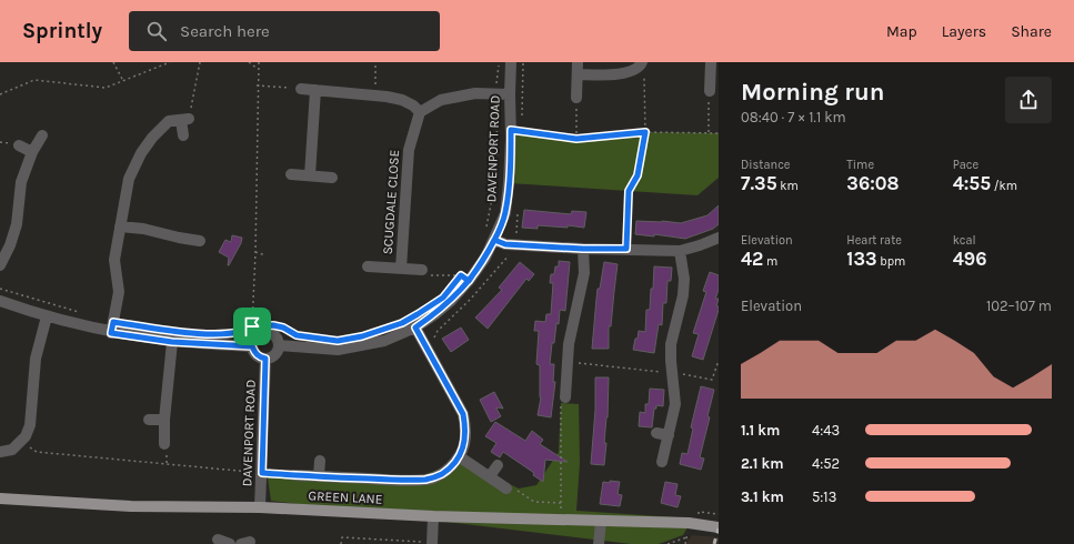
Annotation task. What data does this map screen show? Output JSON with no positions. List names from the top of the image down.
{
  "streets": {
    "main road": ["GREEN LANE"],
    "street": ["DAVENPORT ROAD", "SCUGDALE CLOSE"]
  },
  "crossings": [
    ["DAVENPORT ROAD", "GREEN LANE"]
  ],
  "page": {
    "header": "Sprintly",
    "search": "Search here",
    "nav": ["Map", "Layers", "Share"],
    "heading": ["Morning run", "08:40 · 7 × 1.1 km"],
    "stats": [
      ["Distance", "7.35 km"],
      ["Time", "36:08"],
      ["Pace", "4:55 /km"],
      ["Elevation", "42 m"],
      ["Heart rate", "133 bpm"],
      ["kcal", "496"]
    ],
    "chart": ["Elevation", "102–107 m"],
    "list": [
      {
        "name": "1.1 km",
        "note": "4:43"
      },
      {
        "name": "2.1 km",
        "note": "4:52"
      },
      {
        "name": "3.1 km",
        "note": "5:13"
      }
    ]
  }
}
